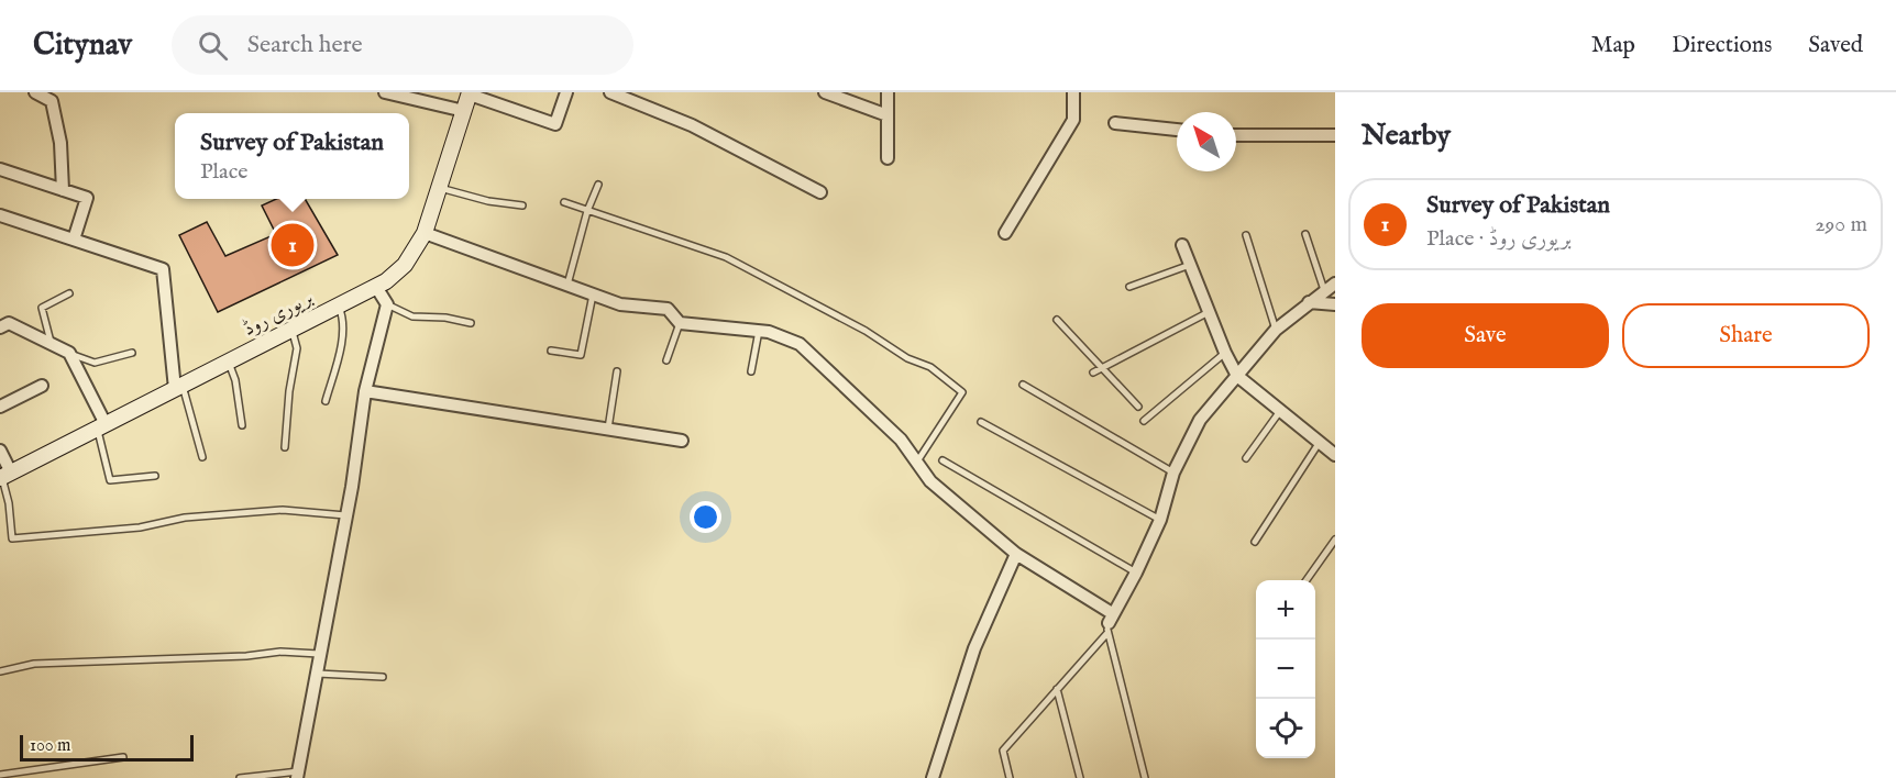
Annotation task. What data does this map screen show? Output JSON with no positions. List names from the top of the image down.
{
  "streets": {
    "main road": ["بریوری روڈ"]
  },
  "scale_bar": "100 m",
  "north": "top left",
  "page": {
    "header": "Citynav",
    "search": "Search here",
    "nav": ["Map", "Directions", "Saved"],
    "heading": "Nearby",
    "popup": ["Survey of Pakistan", "Place"],
    "list": [
      {
        "mark": "1",
        "name": "Survey of Pakistan",
        "note": "Place · بریوری روڈ",
        "value": "290 m"
      }
    ],
    "pins": "1",
    "buttons": ["Save", "Share"],
    "map_buttons": ["+", "−"],
    "scale": "100 m"
  }
}
